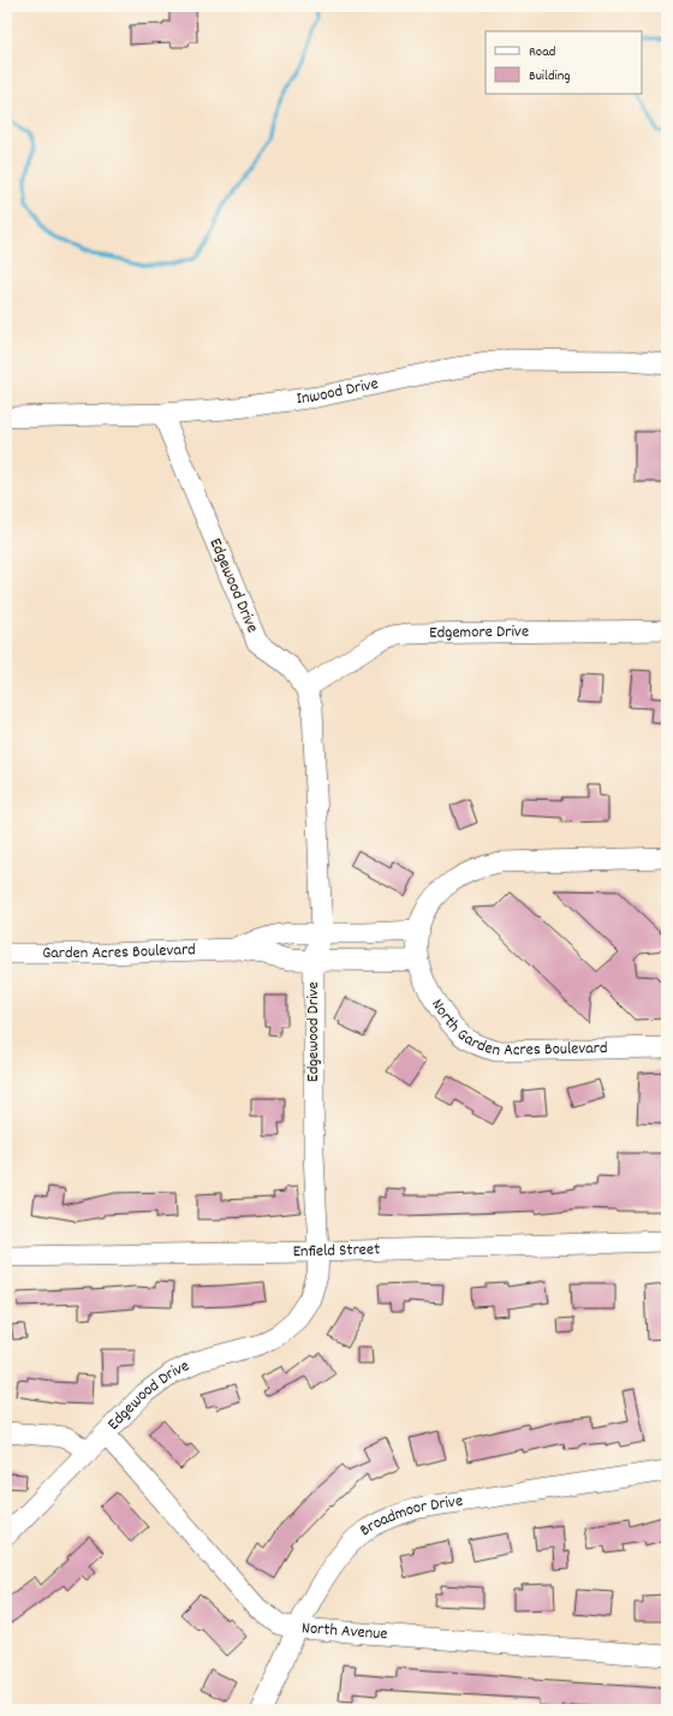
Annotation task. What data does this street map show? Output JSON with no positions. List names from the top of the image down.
{
  "streets": {
    "street": [
      "Inwood Drive",
      "Edgewood Drive",
      "Edgemore Drive",
      "Garden Acres Boulevard",
      "North Garden Acres Boulevard",
      "Enfield Street",
      "Broadmoor Drive",
      "North Avenue"
    ]
  },
  "crossings": [
    ["Inwood Drive", "Edgewood Drive"],
    ["Edgewood Drive", "Edgemore Drive"],
    ["Edgewood Drive", "Garden Acres Boulevard"],
    ["Edgewood Drive", "Enfield Street"],
    ["Edgewood Drive", "North Avenue"],
    ["Garden Acres Boulevard", "North Garden Acres Boulevard"],
    ["Broadmoor Drive", "North Avenue"]
  ],
  "legend": ["Road", "Building"]
}
